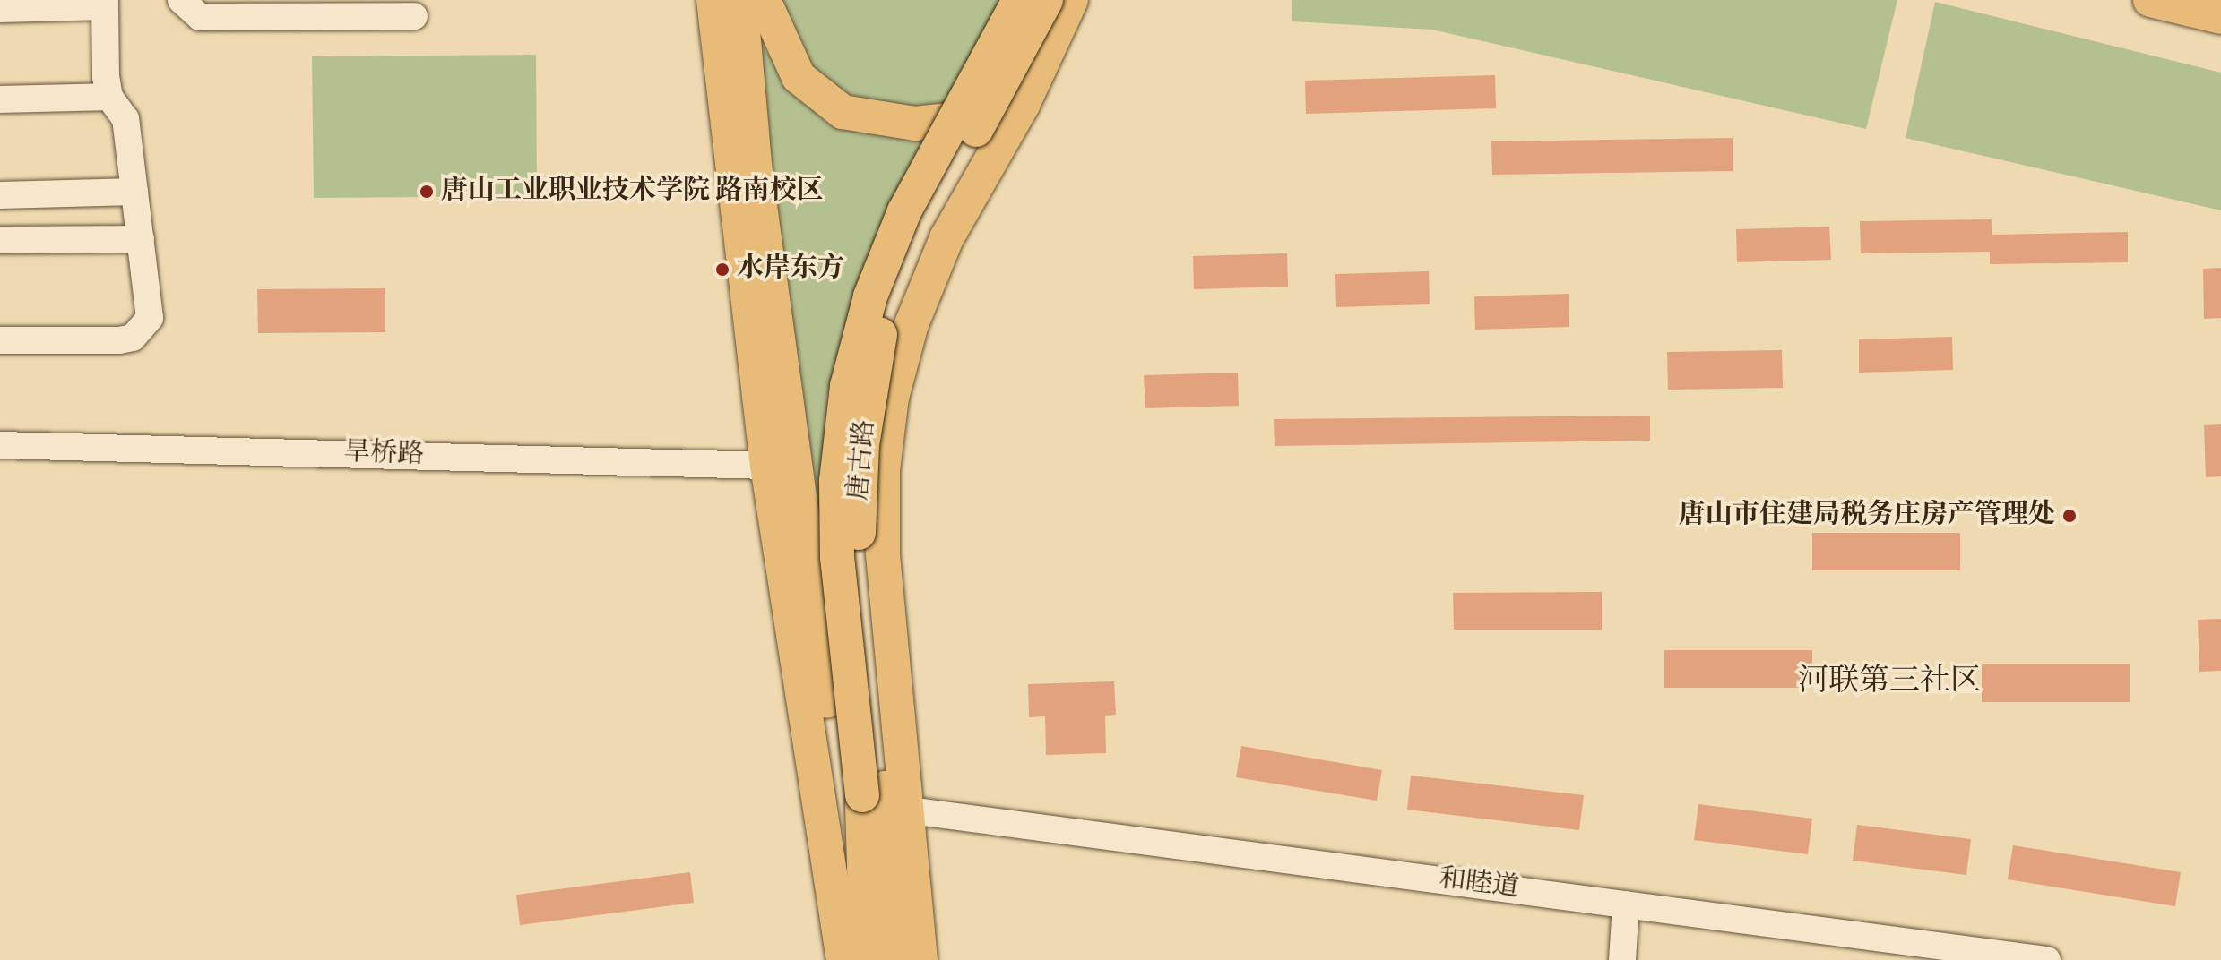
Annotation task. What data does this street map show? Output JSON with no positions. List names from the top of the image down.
{
  "streets": {
    "main road": ["唐古路"],
    "street": ["旱桥路", "和睦道"]
  },
  "districts": ["河联第三社区"],
  "places": ["唐山工业职业技术学院 路南校区", "水岸东方", "唐山市住建局税务庄房产管理处"]
}
